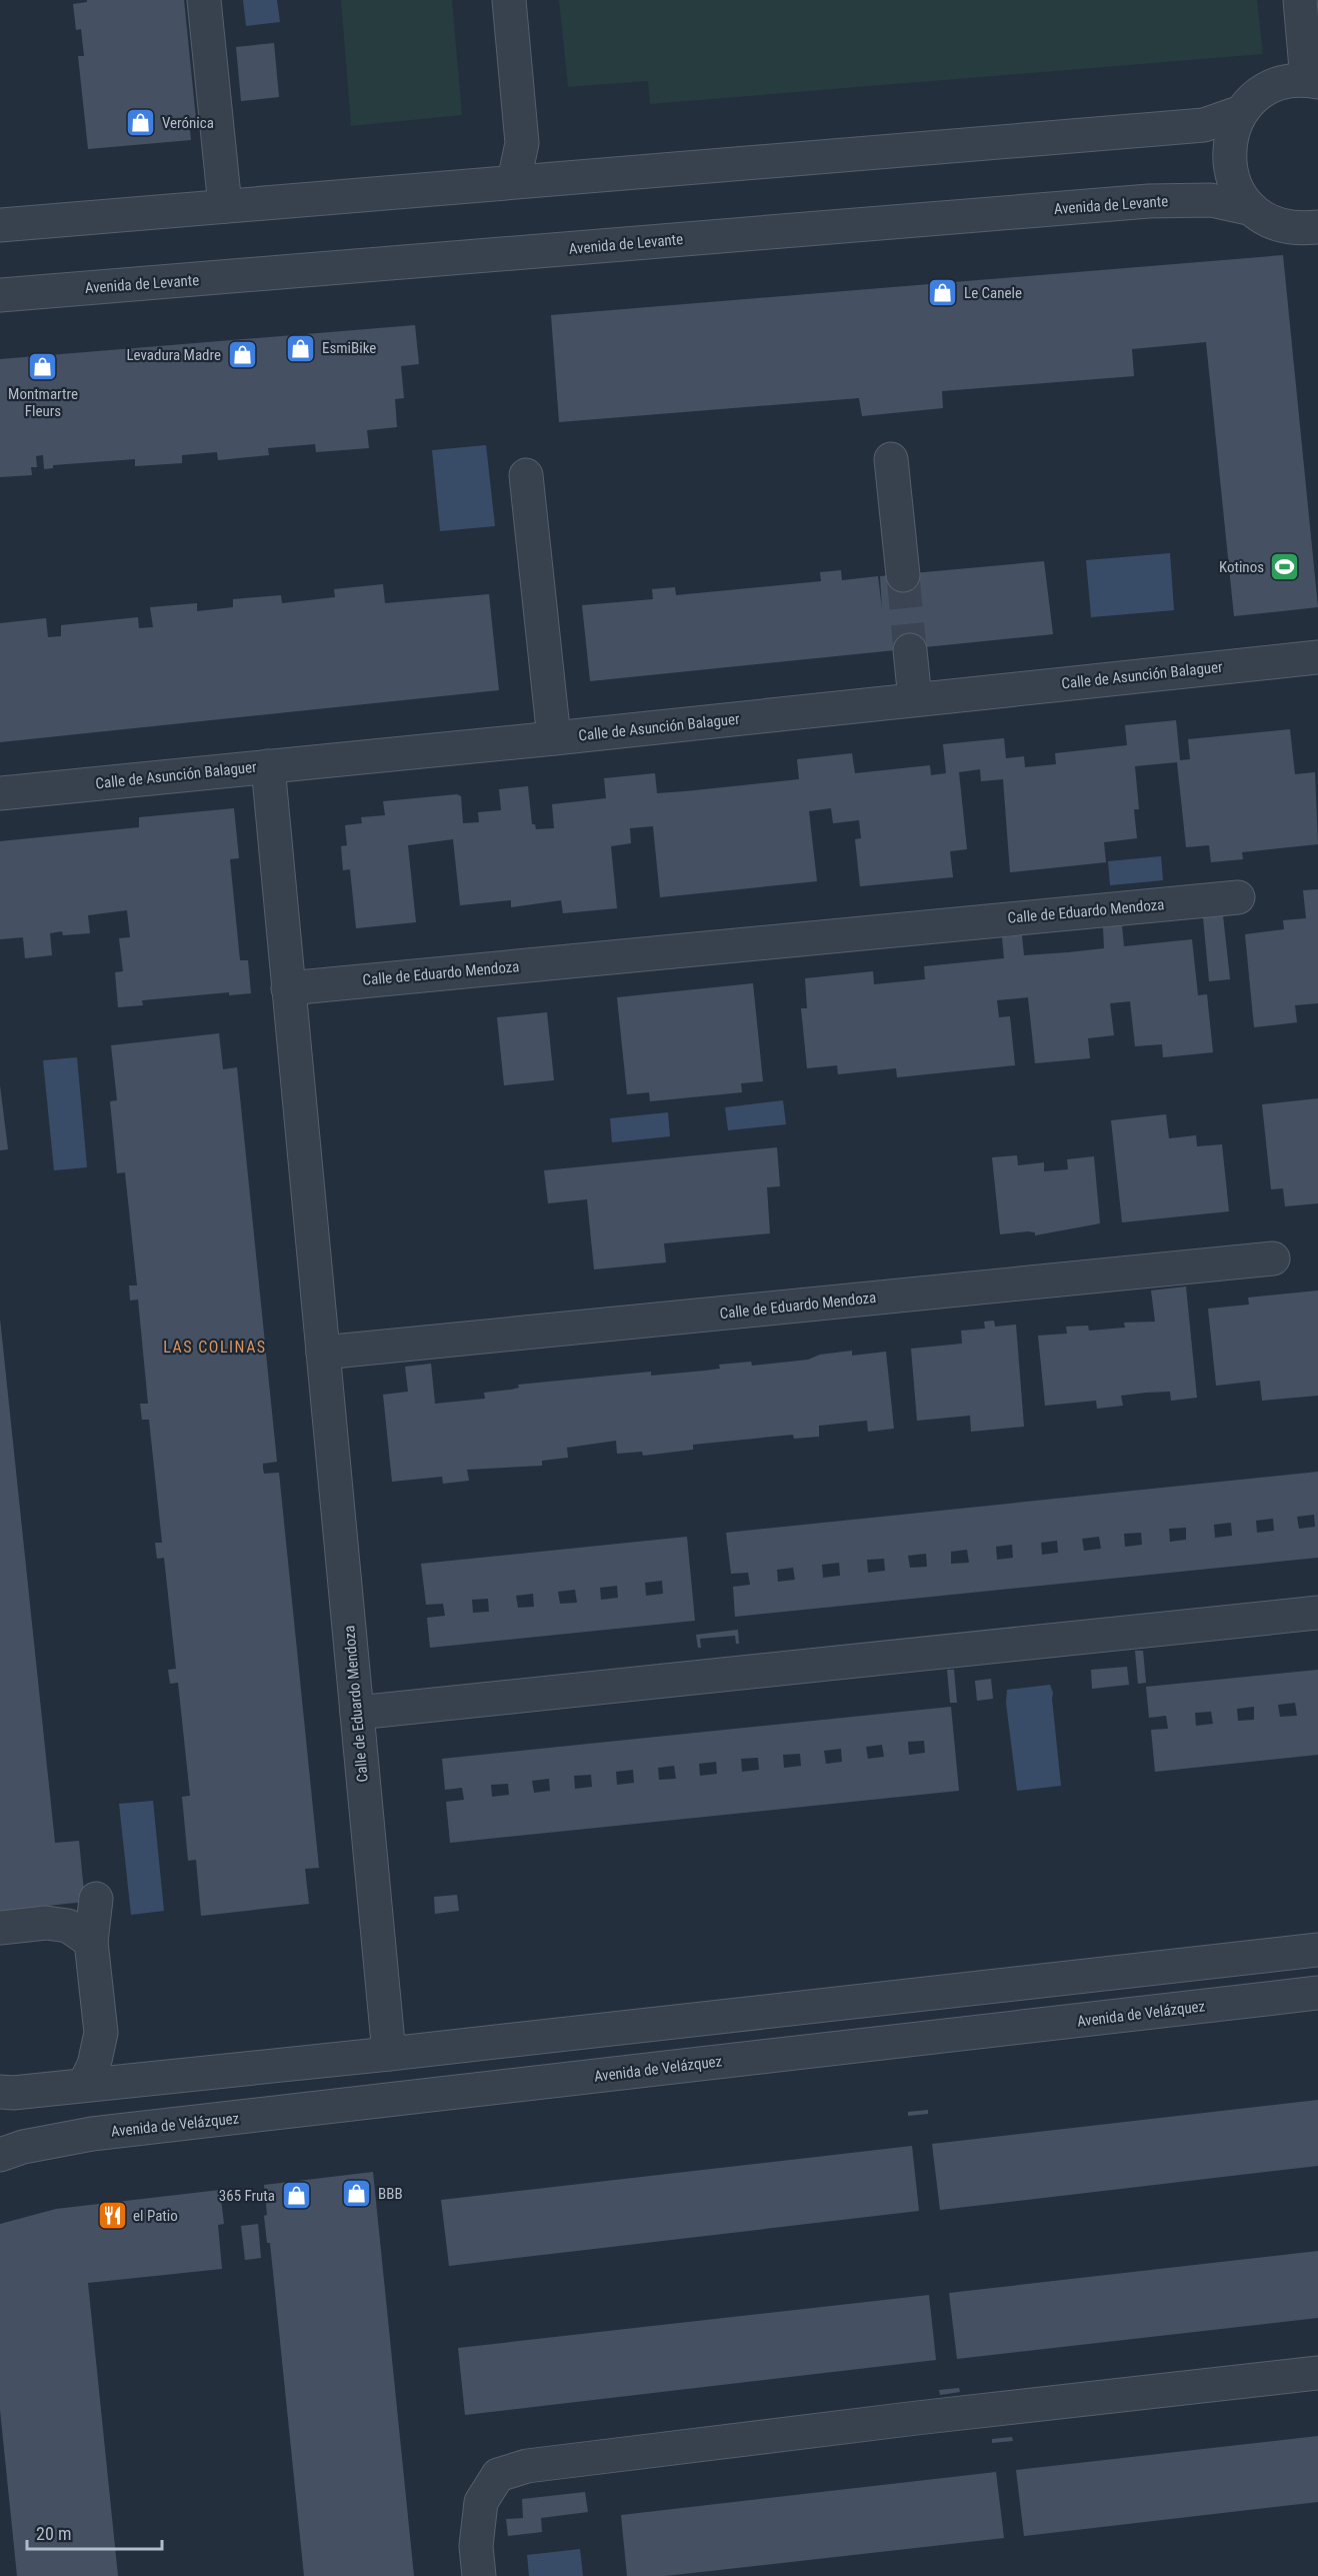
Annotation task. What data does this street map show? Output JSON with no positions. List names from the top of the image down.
{
  "streets": {
    "street": [
      "Avenida de Levante",
      "Calle de Asunción Balaguer",
      "Calle de Eduardo Mendoza",
      "Avenida de Velázquez"
    ]
  },
  "crossings": [
    ["Calle de Asunción Balaguer", "Calle de Eduardo Mendoza"]
  ],
  "districts": ["LAS COLINAS"],
  "places": {
    "shop": [
      "Verónica",
      "Le Canele",
      "EsmiBike",
      "Levadura Madre",
      "Montmartre Fleurs",
      "BBB",
      "365 Fruta"
    ],
    "sports": ["Kotinos"],
    "restaurant": ["el Patio"]
  },
  "scale_bar": "20 m"
}
